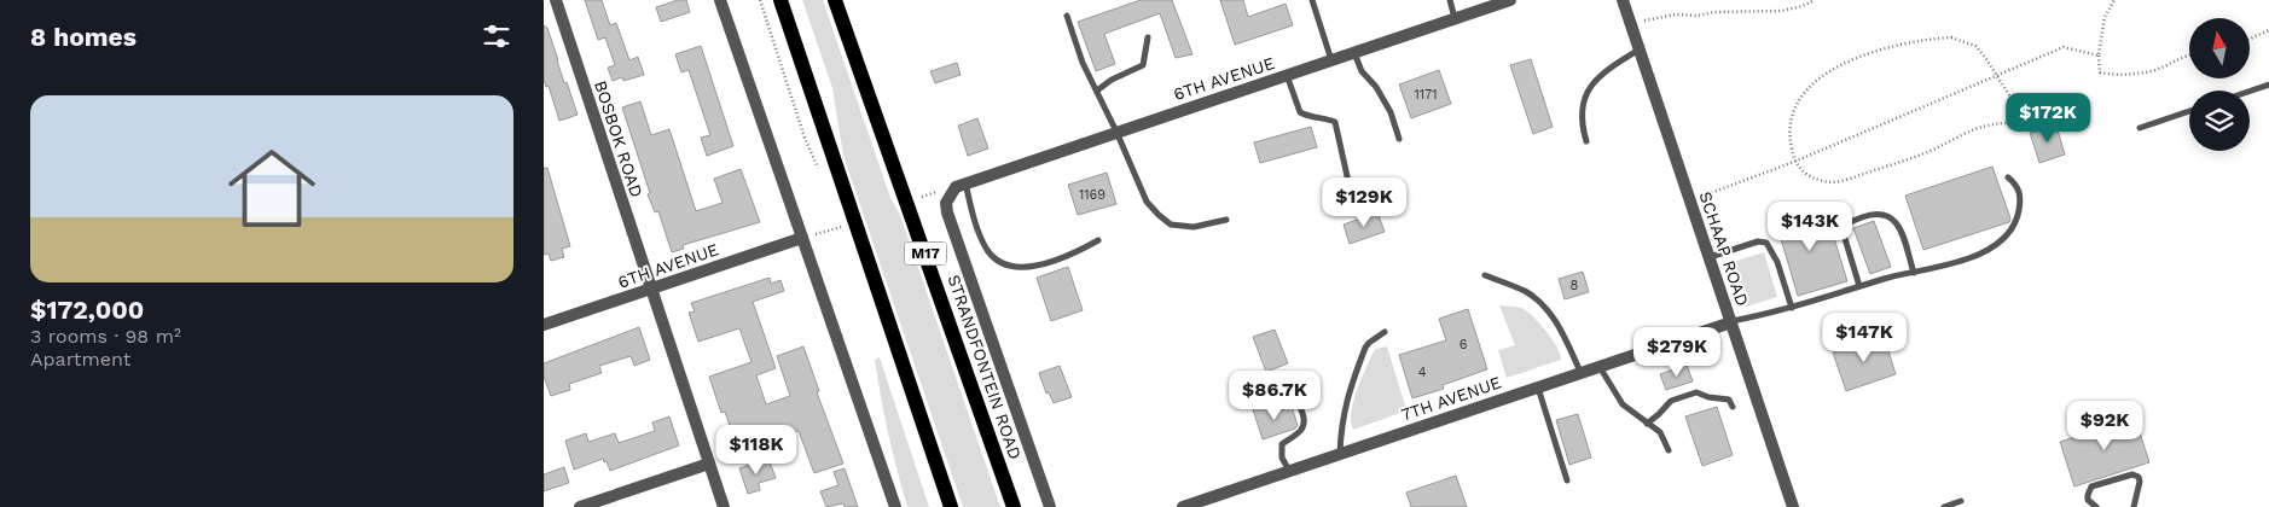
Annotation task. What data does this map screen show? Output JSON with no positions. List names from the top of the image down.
{
  "streets": {
    "main road": ["M17", "STRANDFONTEIN ROAD"],
    "street": [
      "6TH AVENUE",
      "BOSBOK ROAD",
      "SCHAAP ROAD",
      "7TH AVENUE"
    ]
  },
  "crossings": [
    ["6TH AVENUE", "BOSBOK ROAD"],
    ["SCHAAP ROAD", "7TH AVENUE"]
  ],
  "house_numbers": [
    "1171",
    "1169",
    "8",
    "6",
    "4"
  ],
  "north": "top",
  "page": {
    "heading": "8 homes",
    "list": [
      {
        "name": "$172,000",
        "note": "3 rooms · 98 m² · Apartment"
      }
    ],
    "price": [
      "$172K",
      "$129K",
      "$143K",
      "$147K",
      "$279K",
      "$86.7K",
      "$92K",
      "$118K"
    ]
  }
}
